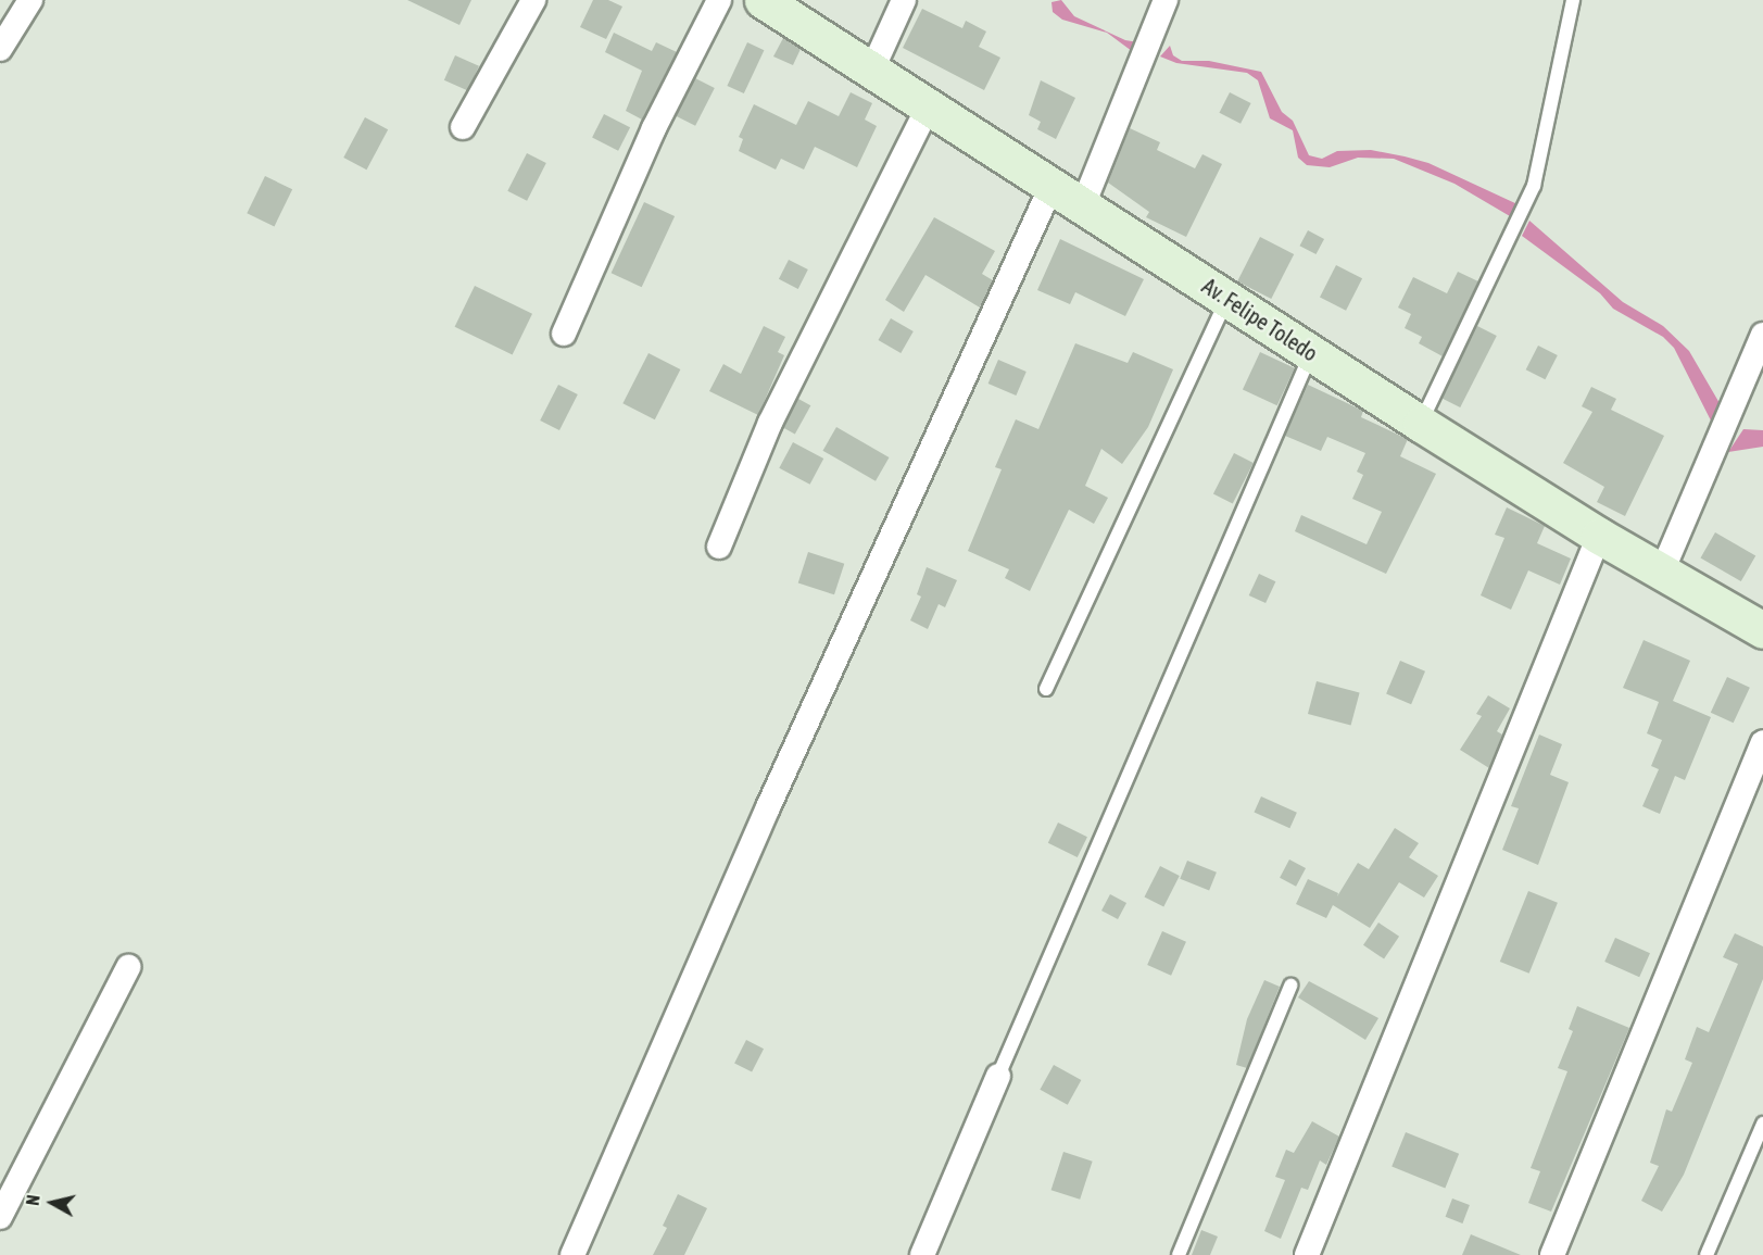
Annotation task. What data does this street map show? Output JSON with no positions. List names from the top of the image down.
{
  "streets": {
    "main road": ["Av. Felipe Toledo"]
  },
  "north": "left"
}
